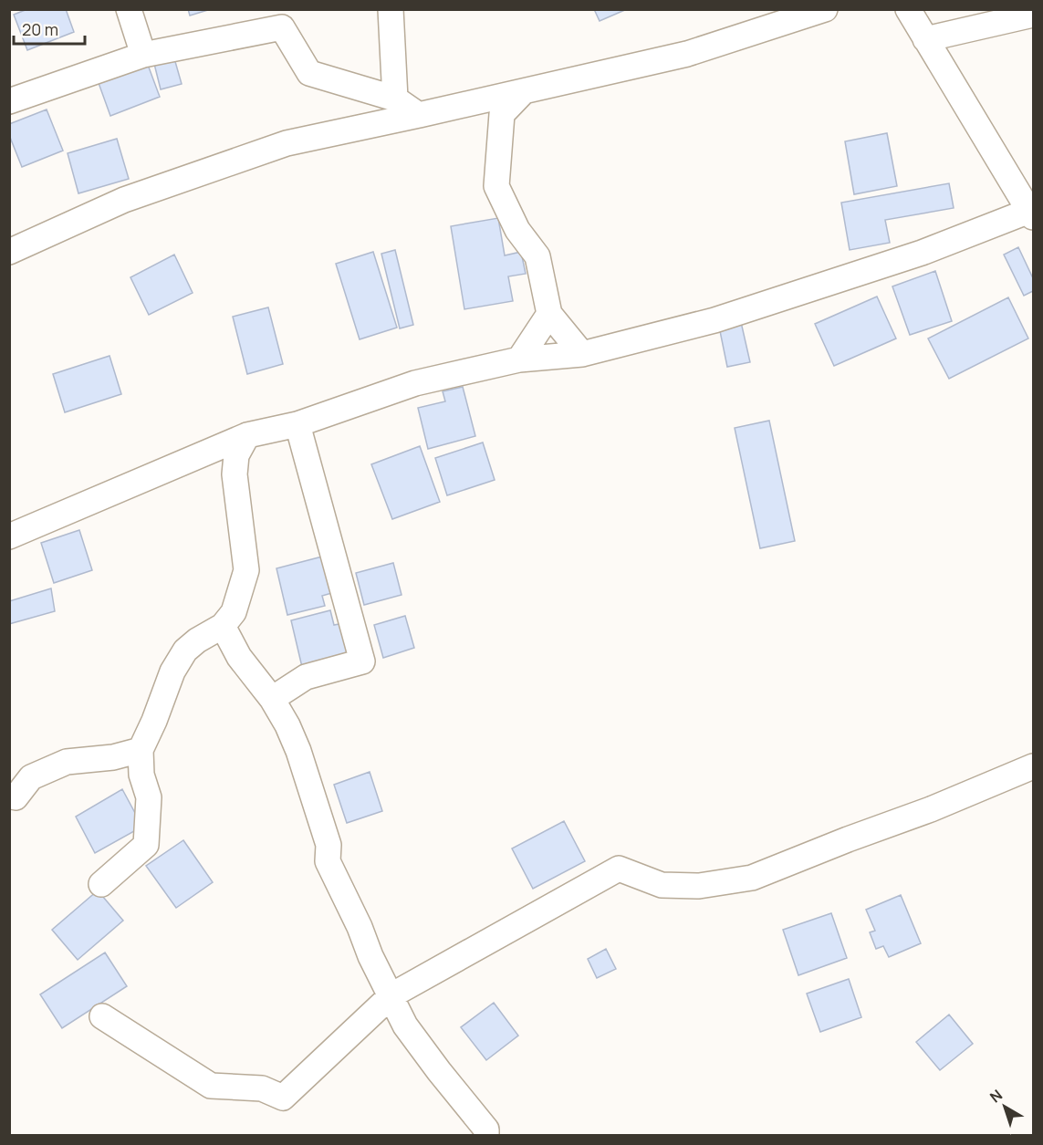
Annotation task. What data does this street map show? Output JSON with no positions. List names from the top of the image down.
{
  "scale_bar": "20 m",
  "north": "top left"
}
